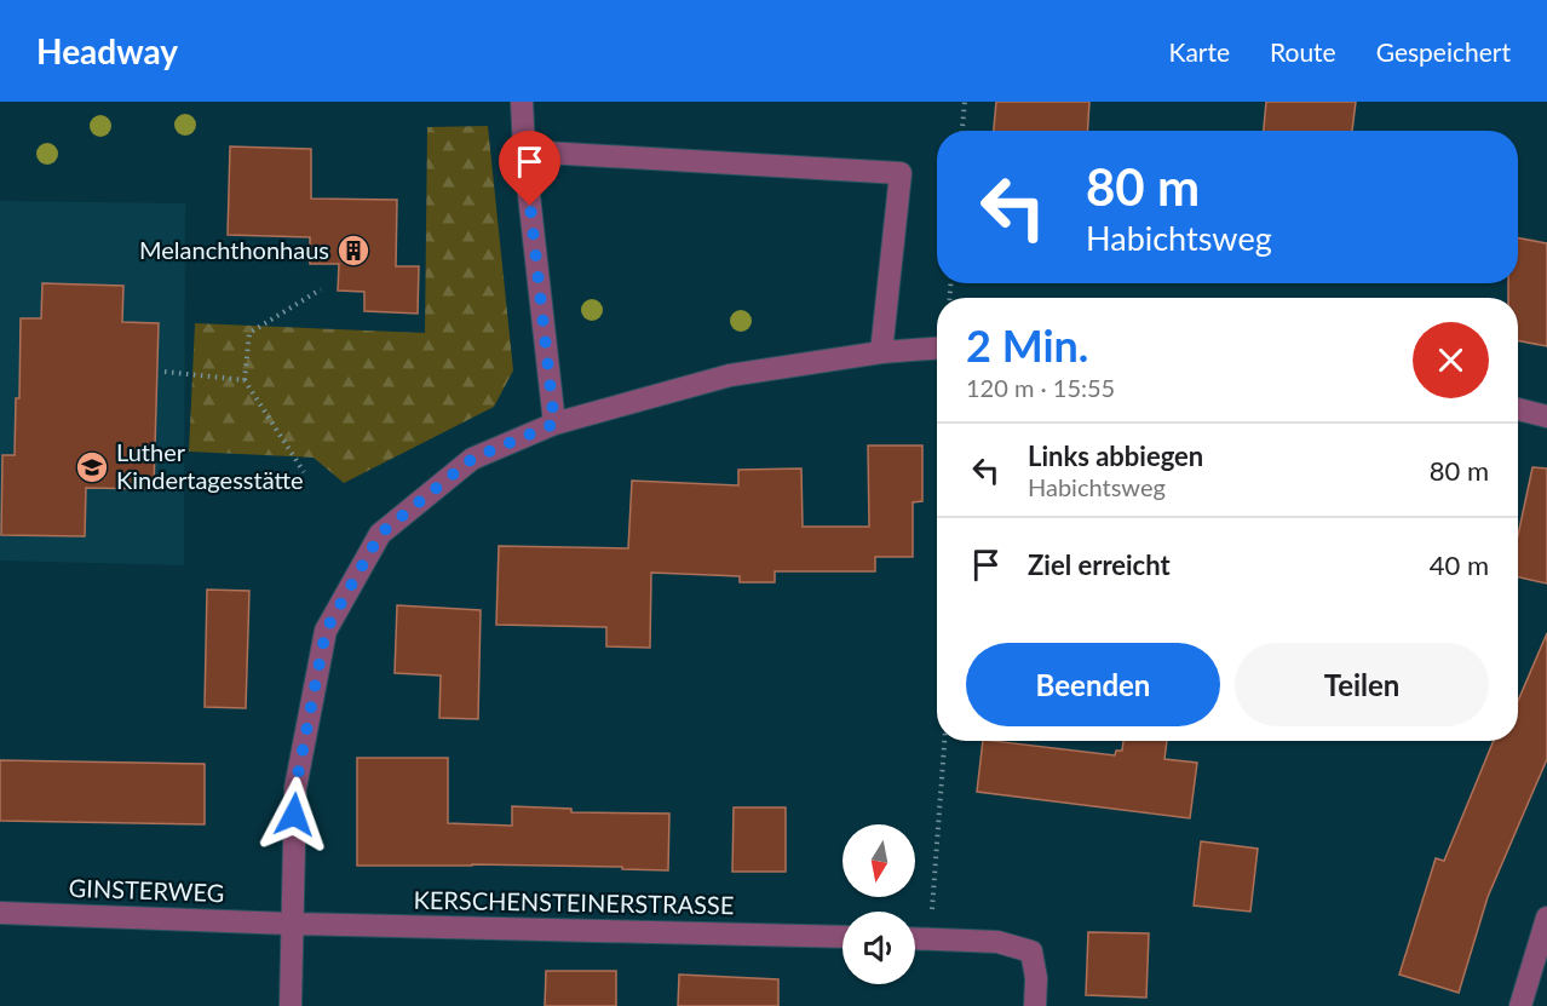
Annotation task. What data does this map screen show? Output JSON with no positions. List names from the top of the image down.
{
  "streets": {
    "street": ["GINSTERWEG", "KERSCHENSTEINERSTRASSE"]
  },
  "crossings": [
    ["GINSTERWEG", "KERSCHENSTEINERSTRASSE"]
  ],
  "places": {
    "building": ["Melanchthonhaus"],
    "school or university": ["Luther Kindertagesstätte"]
  },
  "north": "bottom",
  "page": {
    "header": "Headway",
    "nav": ["Karte", "Route", "Gespeichert"],
    "turn": ["80 m", "Habichtsweg"],
    "heading": ["2 Min.", "120 m · 15:55"],
    "list": [
      {
        "name": "Links abbiegen",
        "note": "Habichtsweg",
        "value": "80 m"
      },
      {
        "name": "Ziel erreicht",
        "value": "40 m"
      }
    ],
    "buttons": ["Beenden", "Teilen"]
  }
}
